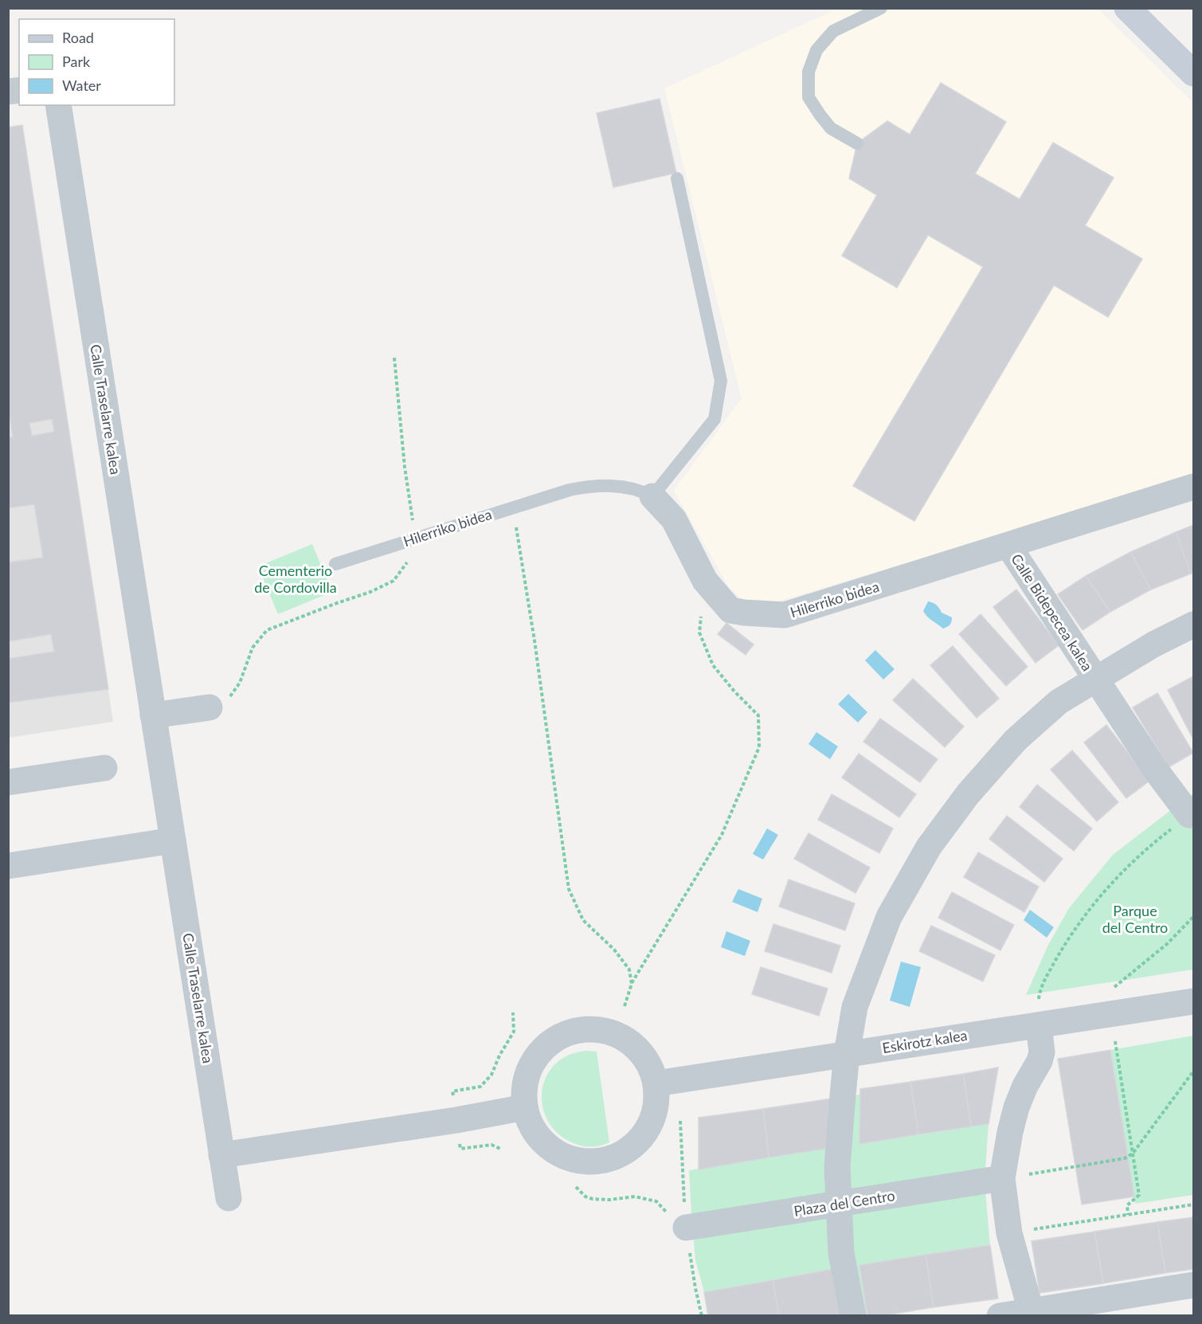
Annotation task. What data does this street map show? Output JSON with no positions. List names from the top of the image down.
{
  "streets": {
    "street": [
      "Calle Traselarre kalea",
      "Hilerriko bidea",
      "Calle Bidepecea kalea",
      "Eskirotz kalea",
      "Plaza del Centro"
    ]
  },
  "crossings": [
    ["Hilerriko bidea", "Calle Bidepecea kalea"],
    ["Calle Bidepecea kalea", "Eskirotz kalea"],
    ["Calle Bidepecea kalea", "Plaza del Centro"]
  ],
  "parks": ["Cementerio de Cordovilla", "Parque del Centro"],
  "legend": ["Road", "Park", "Water"]
}
